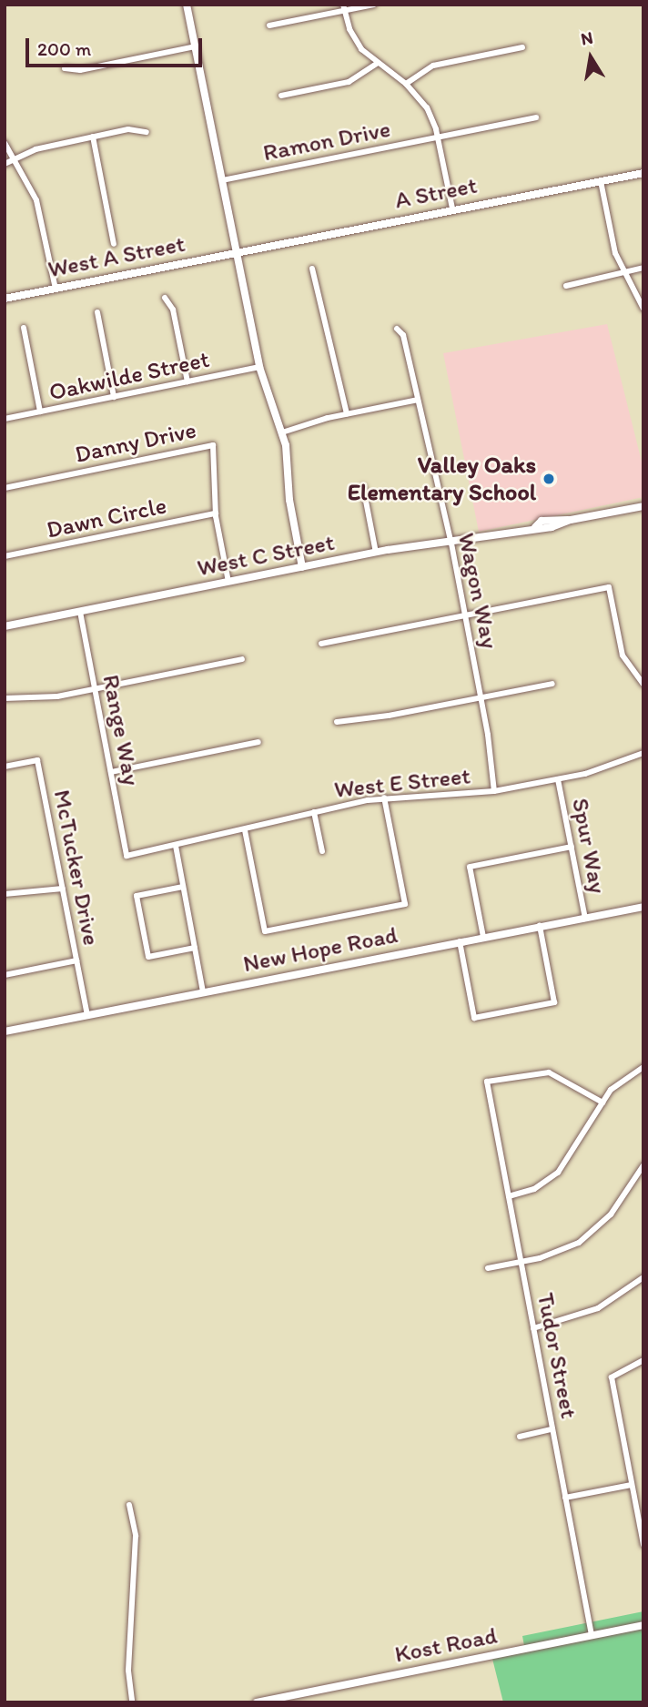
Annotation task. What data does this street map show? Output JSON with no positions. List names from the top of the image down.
{
  "streets": {
    "street": [
      "Ramon Drive",
      "A Street",
      "West A Street",
      "Oakwilde Street",
      "Danny Drive",
      "Dawn Circle",
      "West C Street",
      "Wagon Way",
      "Range Way",
      "West E Street",
      "Spur Way",
      "McTucker Drive",
      "New Hope Road",
      "Tudor Street",
      "Kost Road"
    ]
  },
  "crossings": [
    ["A Street", "West A Street"],
    ["Danny Drive", "Dawn Circle"],
    ["Danny Drive", "West C Street"],
    ["West C Street", "Wagon Way"],
    ["West C Street", "Range Way"],
    ["Wagon Way", "West E Street"],
    ["Range Way", "West E Street"],
    ["West E Street", "Spur Way"],
    ["Spur Way", "New Hope Road"],
    ["McTucker Drive", "New Hope Road"],
    ["Tudor Street", "Kost Road"]
  ],
  "places": ["Valley Oaks Elementary School"],
  "scale_bar": "200 m",
  "north": "top"
}
